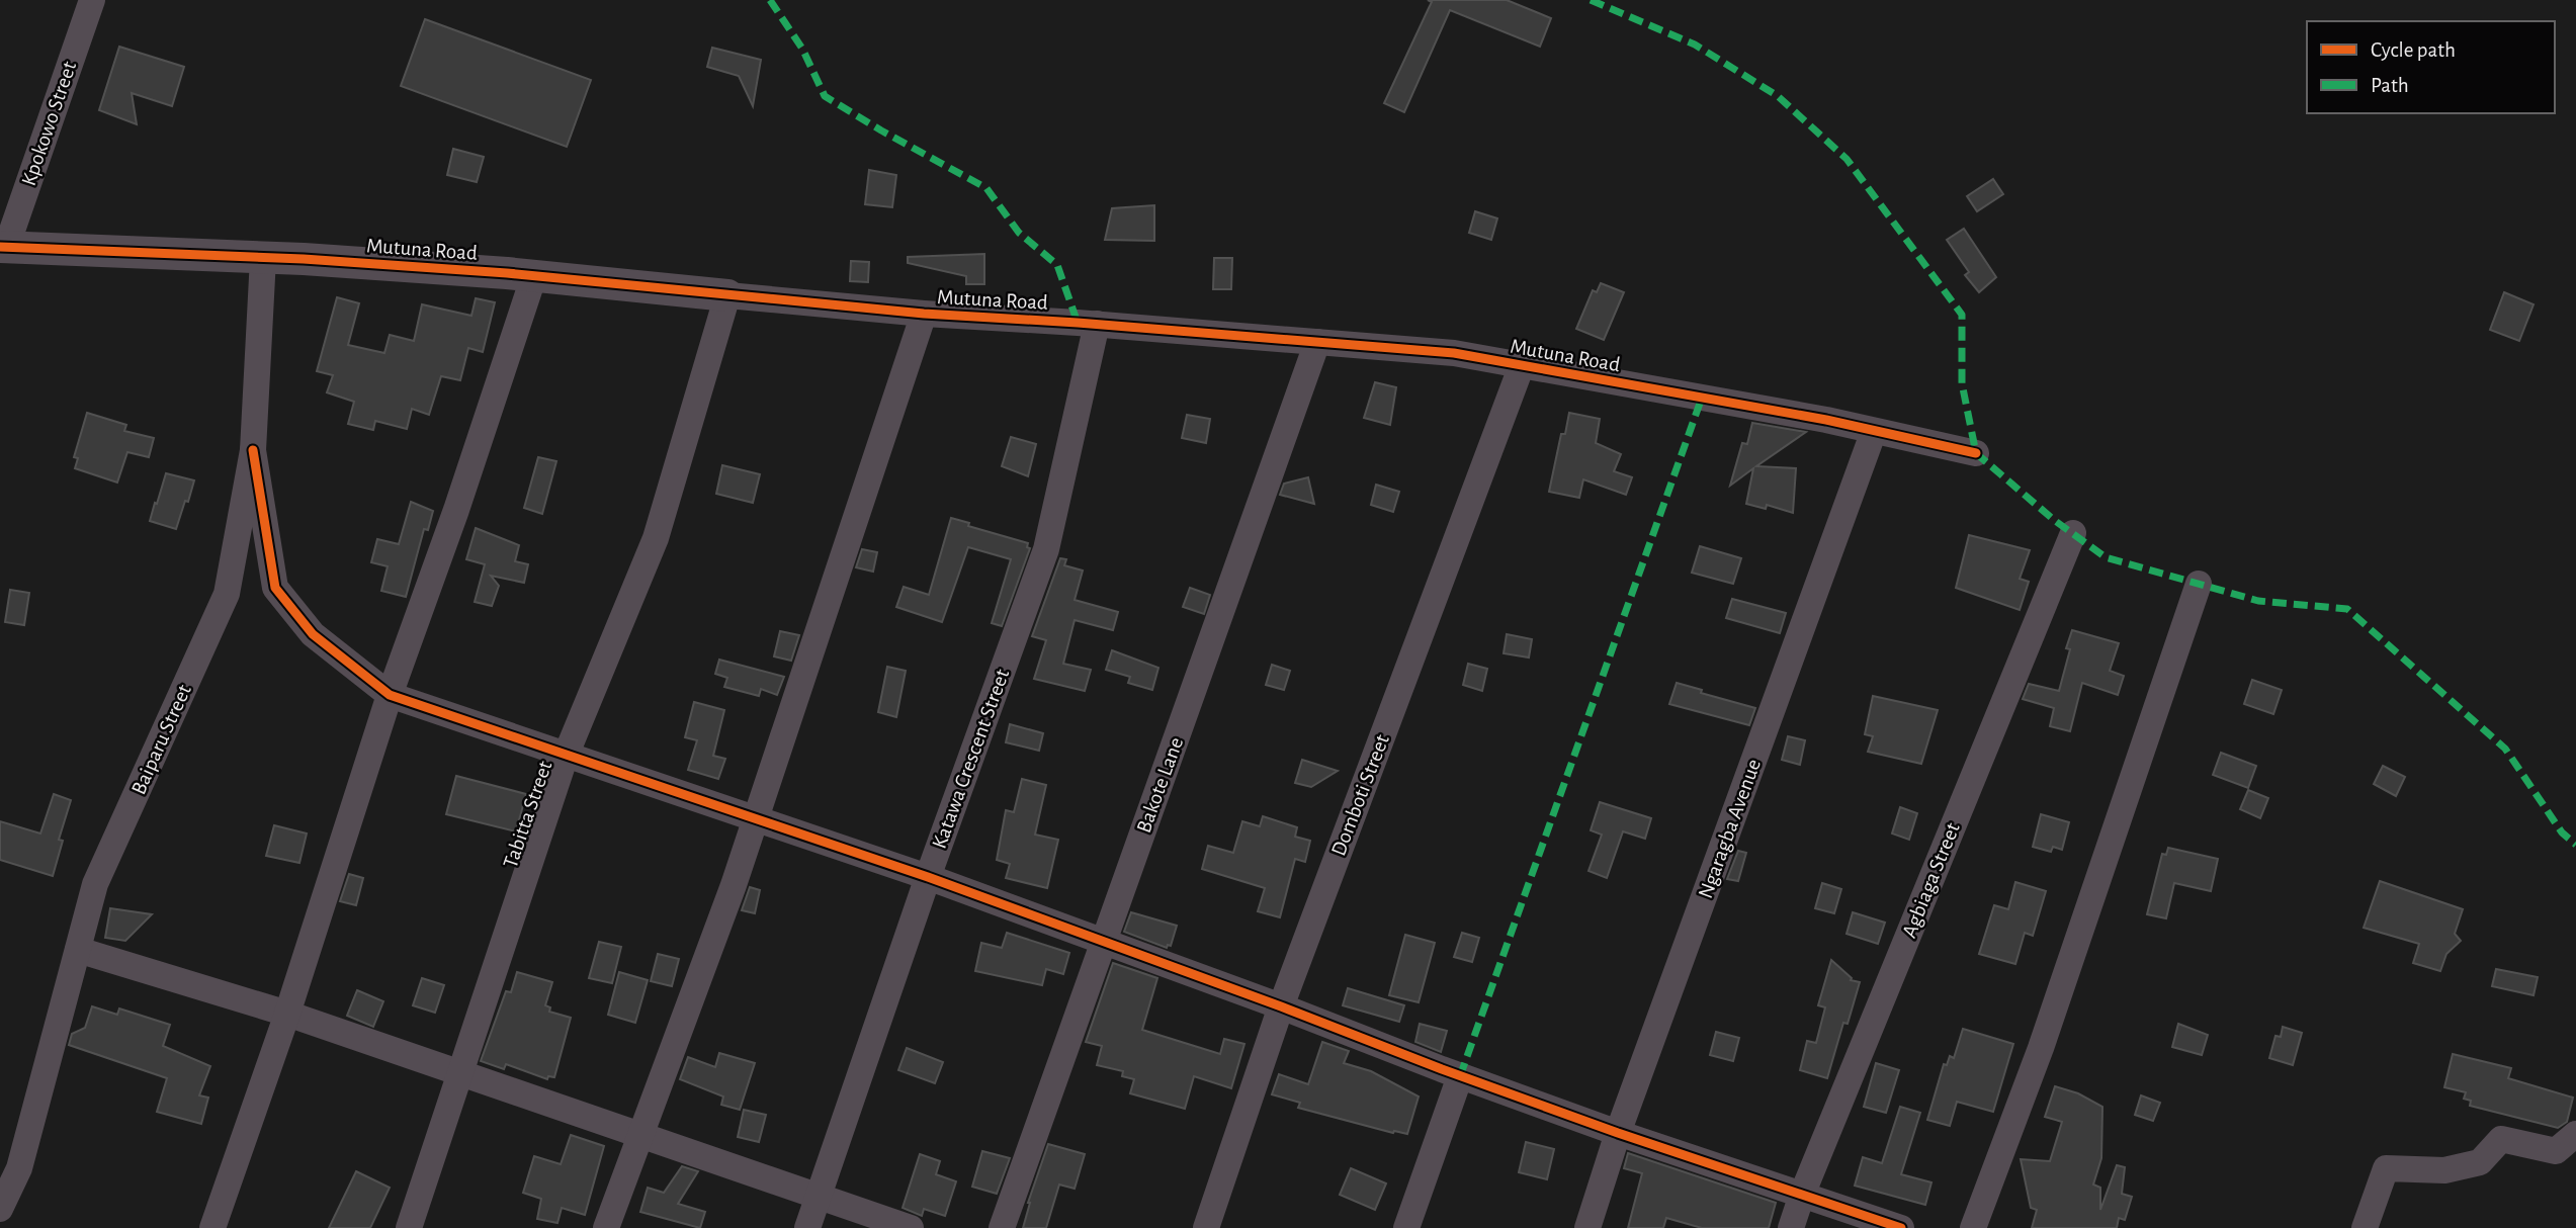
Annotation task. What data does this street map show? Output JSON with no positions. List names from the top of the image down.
{
  "streets": {
    "street": [
      "Kpokowo Street",
      "Mutuna Road",
      "Baiparu Street",
      "Katawa Crescent Street",
      "Bakote Lane",
      "Domboti Street",
      "Tabitta Street",
      "Ngaragba Avenue",
      "Agbiaga Street"
    ]
  },
  "crossings": [
    ["Kpokowo Street", "Mutuna Road"],
    ["Mutuna Road", "Baiparu Street"],
    ["Mutuna Road", "Katawa Crescent Street"],
    ["Mutuna Road", "Bakote Lane"],
    ["Mutuna Road", "Domboti Street"],
    ["Mutuna Road", "Tabitta Street"],
    ["Mutuna Road", "Ngaragba Avenue"]
  ],
  "legend": ["Cycle path", "Path"]
}
